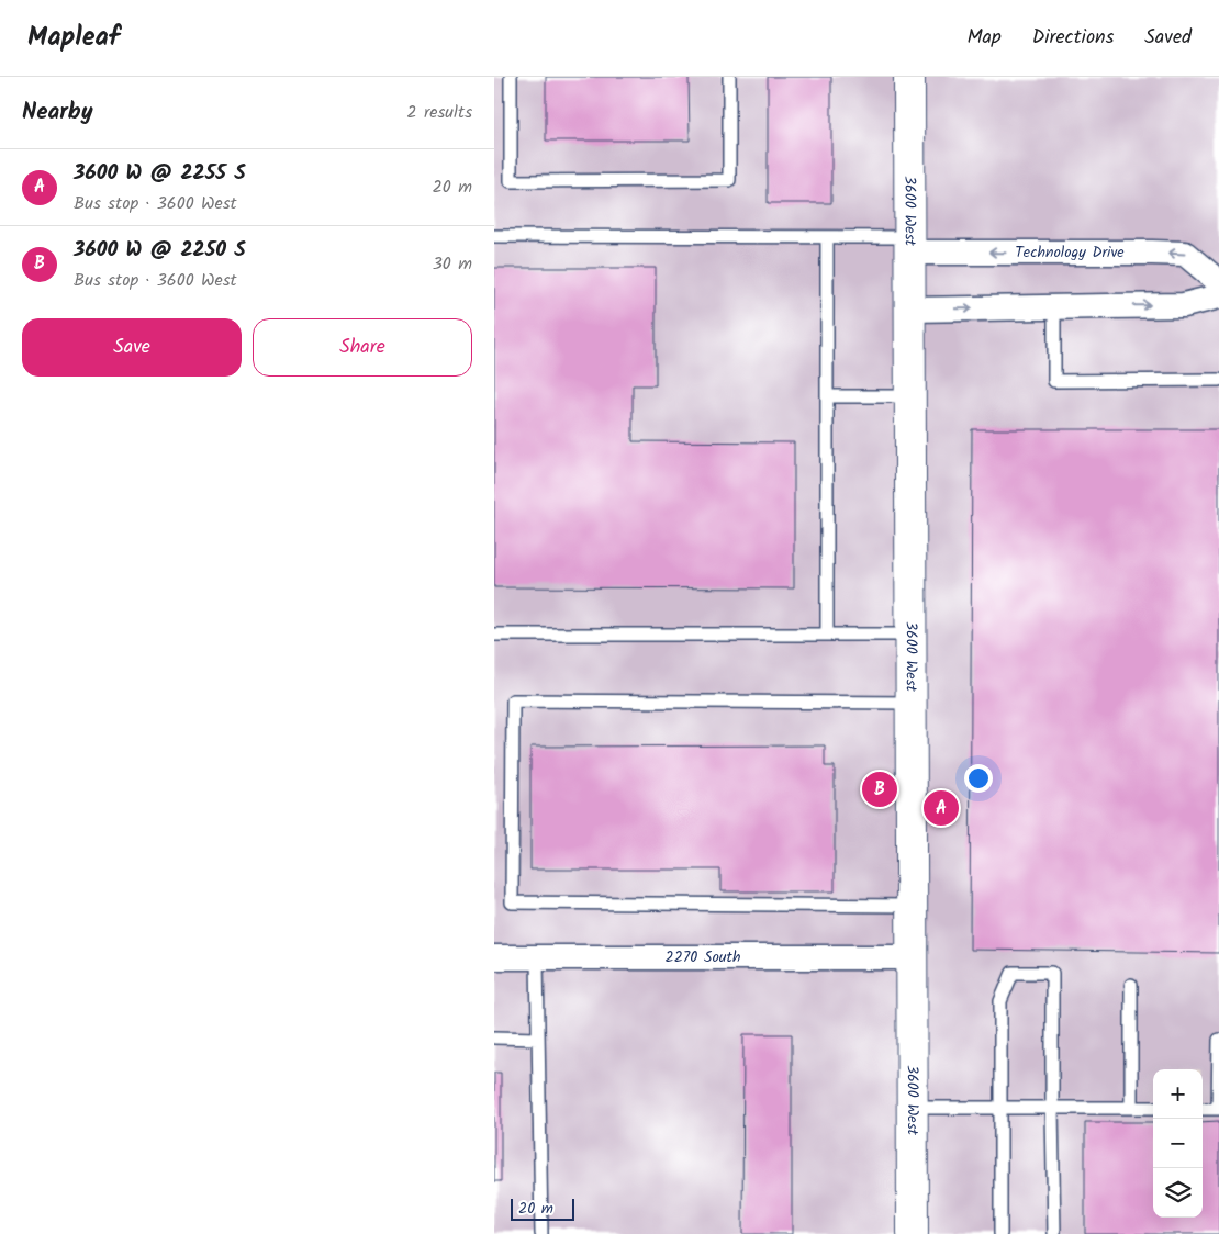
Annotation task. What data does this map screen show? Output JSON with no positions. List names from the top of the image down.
{
  "streets": {
    "street": ["3600 West", "Technology Drive", "2270 South"]
  },
  "crossings": [
    ["3600 West", "Technology Drive"],
    ["3600 West", "2270 South"]
  ],
  "scale_bar": "20 m",
  "page": {
    "header": "Mapleaf",
    "nav": ["Map", "Directions", "Saved"],
    "heading": ["Nearby", "2 results"],
    "list": [
      {
        "mark": "A",
        "name": "3600 W @ 2255 S",
        "note": "Bus stop · 3600 West",
        "value": "20 m"
      },
      {
        "mark": "B",
        "name": "3600 W @ 2250 S",
        "note": "Bus stop · 3600 West",
        "value": "30 m"
      }
    ],
    "buttons": ["Save", "Share"],
    "pins": ["B", "A"],
    "map_buttons": ["+", "−"],
    "scale": "20 m"
  }
}
